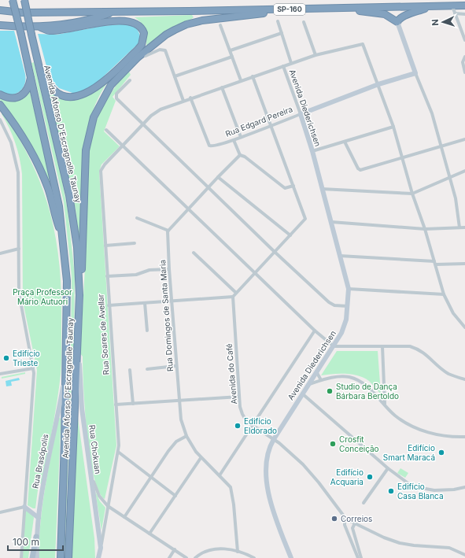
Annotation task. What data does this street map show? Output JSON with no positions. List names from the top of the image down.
{
  "streets": {
    "highway": ["SP-160", "Avenida Afonso D'Escragnolle Taunay"],
    "street": [
      "Avenida Diederichsen",
      "Rua Edgard Pereira",
      "Rua Domingos de Santa Maria",
      "Rua Soares de Avellar",
      "Avenida do Café",
      "Rua Chokuan",
      "Rua Brasópolis"
    ]
  },
  "crossings": [
    ["Avenida Diederichsen", "Rua Edgard Pereira"],
    ["Avenida Diederichsen", "Rua Soares de Avellar"],
    ["Avenida Diederichsen", "Avenida do Café"],
    ["Rua Edgard Pereira", "Rua Soares de Avellar"],
    ["Avenida Afonso D'Escragnolle Taunay", "Rua Chokuan"],
    ["Avenida Afonso D'Escragnolle Taunay", "Rua Brasópolis"],
    ["Rua Soares de Avellar", "Rua Chokuan"]
  ],
  "parks": ["Praça Professor Mário Autuori"],
  "places": [
    "Edifício Trieste",
    "Studio de Dança Bárbara Bertoldo",
    "Edifício Eldorado",
    "Crosfit Conceição",
    "Edifício Smart Maracá",
    "Edifício Acquaria",
    "Edifício Casa Blanca",
    "Correios"
  ],
  "scale_bar": "100 m",
  "north": "left"
}
